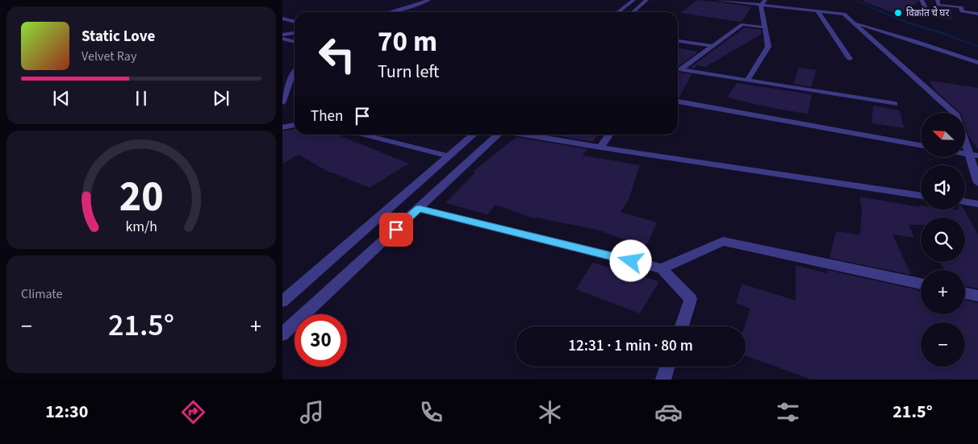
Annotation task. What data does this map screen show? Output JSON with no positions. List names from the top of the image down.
{
  "places": ["विक्रांत चे घर"],
  "north": "top left",
  "page": {
    "turn": ["70 m", "Turn left"],
    "song": ["Static Love", "Velvet Ray"],
    "then": "Then",
    "map_buttons": ["+", "−"],
    "tile": "Climate",
    "heat": ["−", "21.5°", "+"],
    "limit": "30",
    "trip": "12:31 · 1 min · 80 m",
    "tabs": ["12:30", "21.5°"],
    "gauge": ["20", "km/h"]
  }
}
